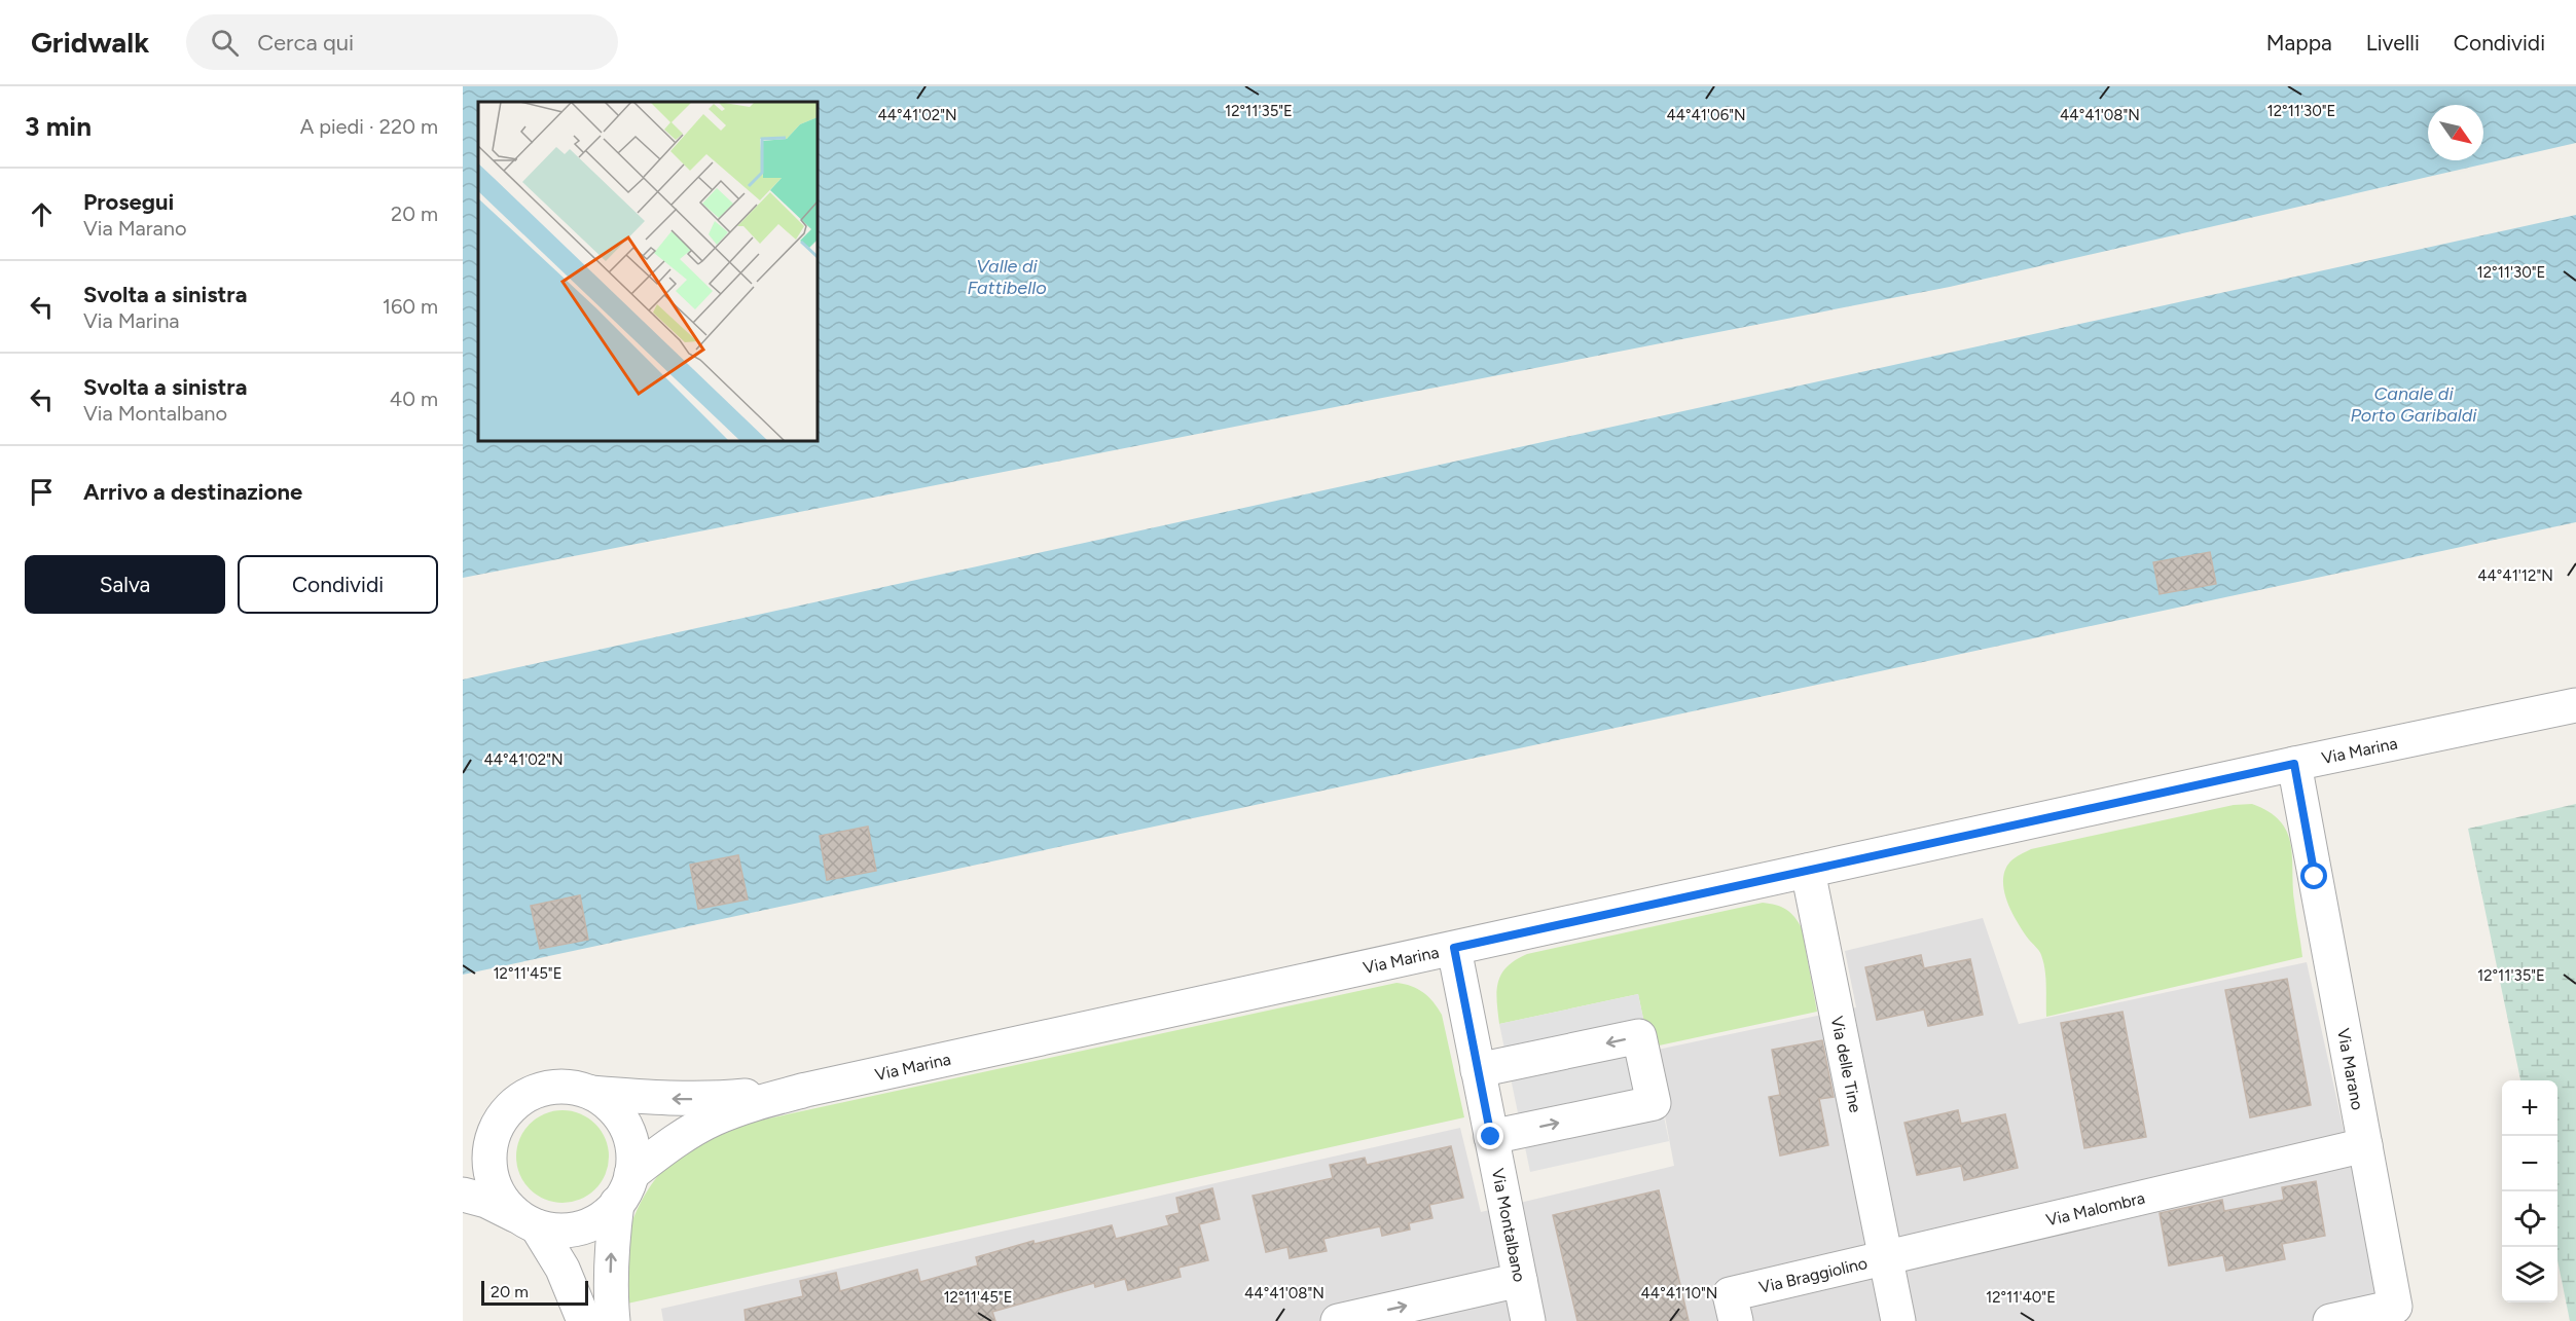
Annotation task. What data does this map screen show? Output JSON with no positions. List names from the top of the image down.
{
  "streets": {
    "street": [
      "Via Marina",
      "Via delle Tine",
      "Via Marano",
      "Via Malombra",
      "Via Montalbano",
      "Via Braggiolino"
    ]
  },
  "crossings": [
    ["Via Marina", "Via delle Tine"],
    ["Via Marina", "Via Marano"],
    ["Via Marina", "Via Montalbano"],
    ["Via delle Tine", "Via Malombra"],
    ["Via delle Tine", "Via Braggiolino"],
    ["Via Marano", "Via Malombra"],
    ["Via Malombra", "Via Braggiolino"]
  ],
  "water": ["Valle di Fattibello", "Canale di Porto Garibaldi"],
  "scale_bar": "20 m",
  "north": "bottom right",
  "page": {
    "header": "Gridwalk",
    "search": "Cerca qui",
    "nav": ["Mappa", "Livelli", "Condividi"],
    "heading": ["3 min", "A piedi · 220 m"],
    "list": [
      ["Prosegui", "Via Marano", "20 m"],
      ["Svolta a sinistra", "Via Marina", "160 m"],
      ["Svolta a sinistra", "Via Montalbano", "40 m"],
      "Arrivo a destinazione"
    ],
    "buttons": ["Salva", "Condividi"],
    "map_buttons": ["+", "−"],
    "scale": "20 m"
  },
  "coordinates": [
    "12°11'35\"E",
    "12°11'30\"E",
    "44°41'02\"N",
    "44°41'06\"N",
    "44°41'08\"N",
    "44°41'12\"N",
    "12°11'45\"E",
    "44°41'10\"N",
    "12°11'40\"E"
  ]
}
